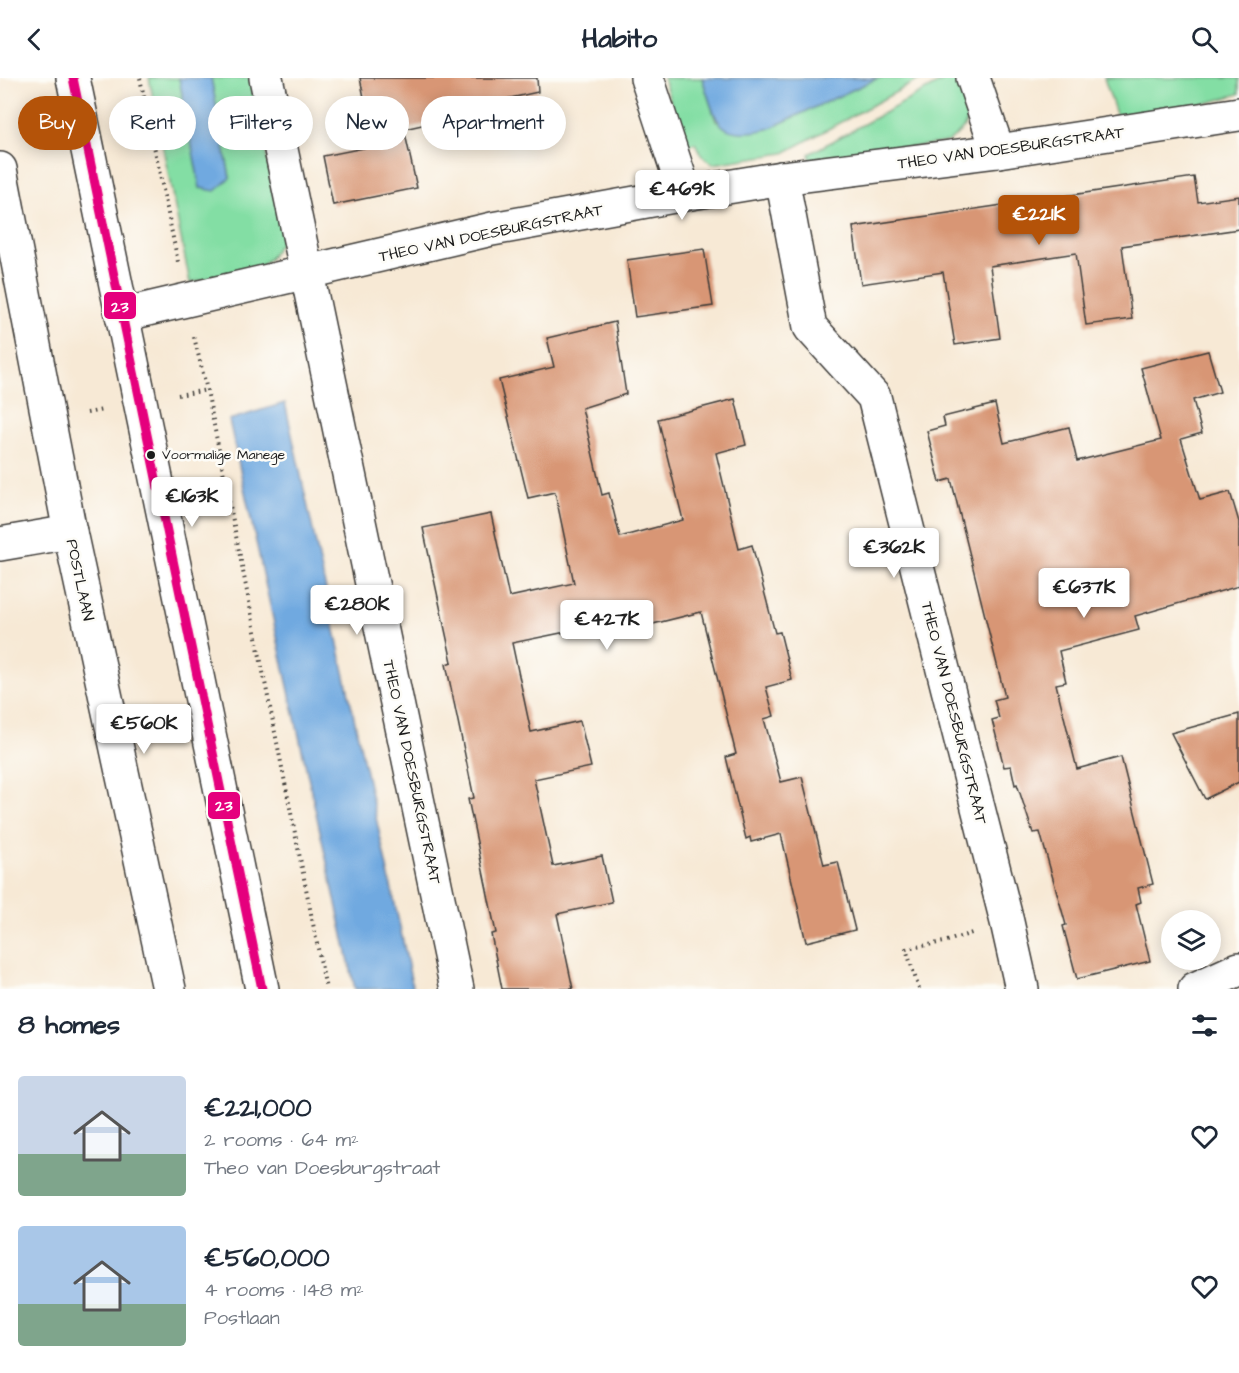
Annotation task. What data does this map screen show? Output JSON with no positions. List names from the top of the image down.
{
  "streets": {
    "street": ["THEO VAN DOESBURGSTRAAT", "POSTLAAN"]
  },
  "places": ["Voormalige Manege"],
  "lines": ["transit line 23"],
  "page": {
    "header": "Habito",
    "chip": [
      "Buy",
      "Rent",
      "Filters",
      "New",
      "Apartment"
    ],
    "price": [
      "€469K",
      "€221K",
      "€163K",
      "€362K",
      "€637K",
      "€280K",
      "€427K",
      "€560K"
    ],
    "heading": "8 homes",
    "list": [
      {
        "name": "€221,000",
        "note": "2 rooms · 64 m² · Theo van Doesburgstraat"
      },
      {
        "name": "€560,000",
        "note": "4 rooms · 148 m² · Postlaan"
      }
    ]
  }
}
